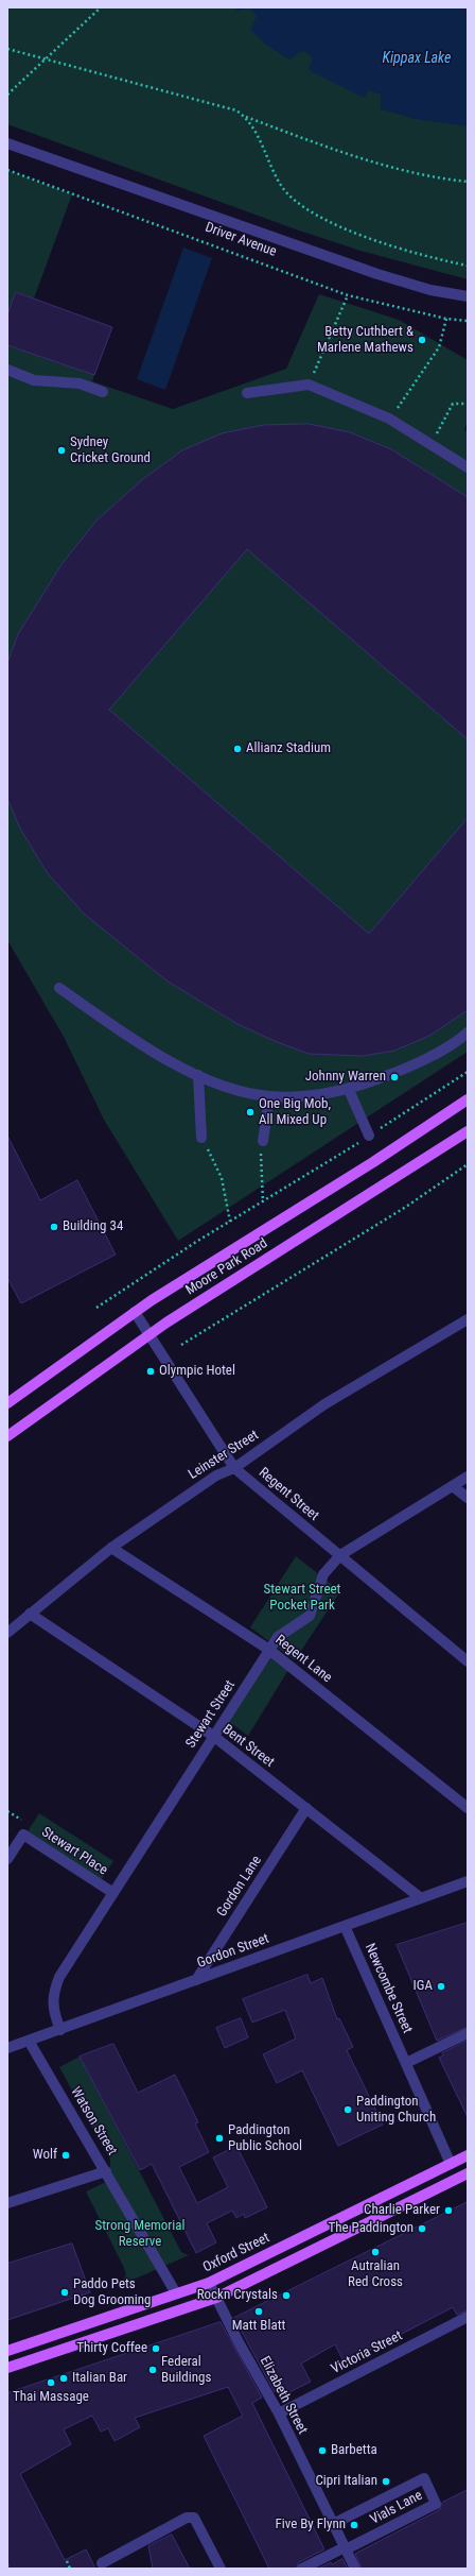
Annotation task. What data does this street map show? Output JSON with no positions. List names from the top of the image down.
{
  "streets": {
    "main road": ["Moore Park Road", "Oxford Street"],
    "street": [
      "Driver Avenue",
      "Leinster Street",
      "Regent Street",
      "Regent Lane",
      "Stewart Street",
      "Bent Street",
      "Stewart Place",
      "Gordon Lane",
      "Gordon Street",
      "Newcombe Street",
      "Watson Street",
      "Victoria Street",
      "Elizabeth Street",
      "Vials Lane"
    ]
  },
  "crossings": [
    ["Moore Park Road", "Regent Street"],
    ["Leinster Street", "Regent Street"],
    ["Leinster Street", "Regent Lane"],
    ["Leinster Street", "Bent Street"],
    ["Regent Street", "Stewart Street"],
    ["Regent Lane", "Stewart Street"],
    ["Stewart Street", "Bent Street"],
    ["Stewart Street", "Stewart Place"],
    ["Stewart Street", "Gordon Street"],
    ["Bent Street", "Gordon Lane"],
    ["Bent Street", "Gordon Street"],
    ["Gordon Lane", "Gordon Street"],
    ["Gordon Street", "Newcombe Street"],
    ["Gordon Street", "Watson Street"],
    ["Newcombe Street", "Oxford Street"],
    ["Oxford Street", "Elizabeth Street"],
    ["Victoria Street", "Elizabeth Street"],
    ["Elizabeth Street", "Vials Lane"]
  ],
  "water": ["Kippax Lake"],
  "parks": ["Stewart Street Pocket Park", "Strong Memorial Reserve"],
  "places": [
    "Betty Cuthbert & Marlene Mathews",
    "Sydney Cricket Ground",
    "Allianz Stadium",
    "Johnny Warren",
    "One Big Mob, All Mixed Up",
    "Building 34",
    "Olympic Hotel",
    "IGA",
    "Paddington Uniting Church",
    "Paddington Public School",
    "Wolf",
    "Charlie Parker",
    "The Paddington",
    "Autralian Red Cross",
    "Paddo Pets Dog Grooming",
    "Rockn Crystals",
    "Matt Blatt",
    "Thirty Coffee",
    "Federal Buildings",
    "Italian Bar",
    "Thai Massage",
    "Barbetta",
    "Cipri Italian",
    "Five By Flynn"
  ]
}
